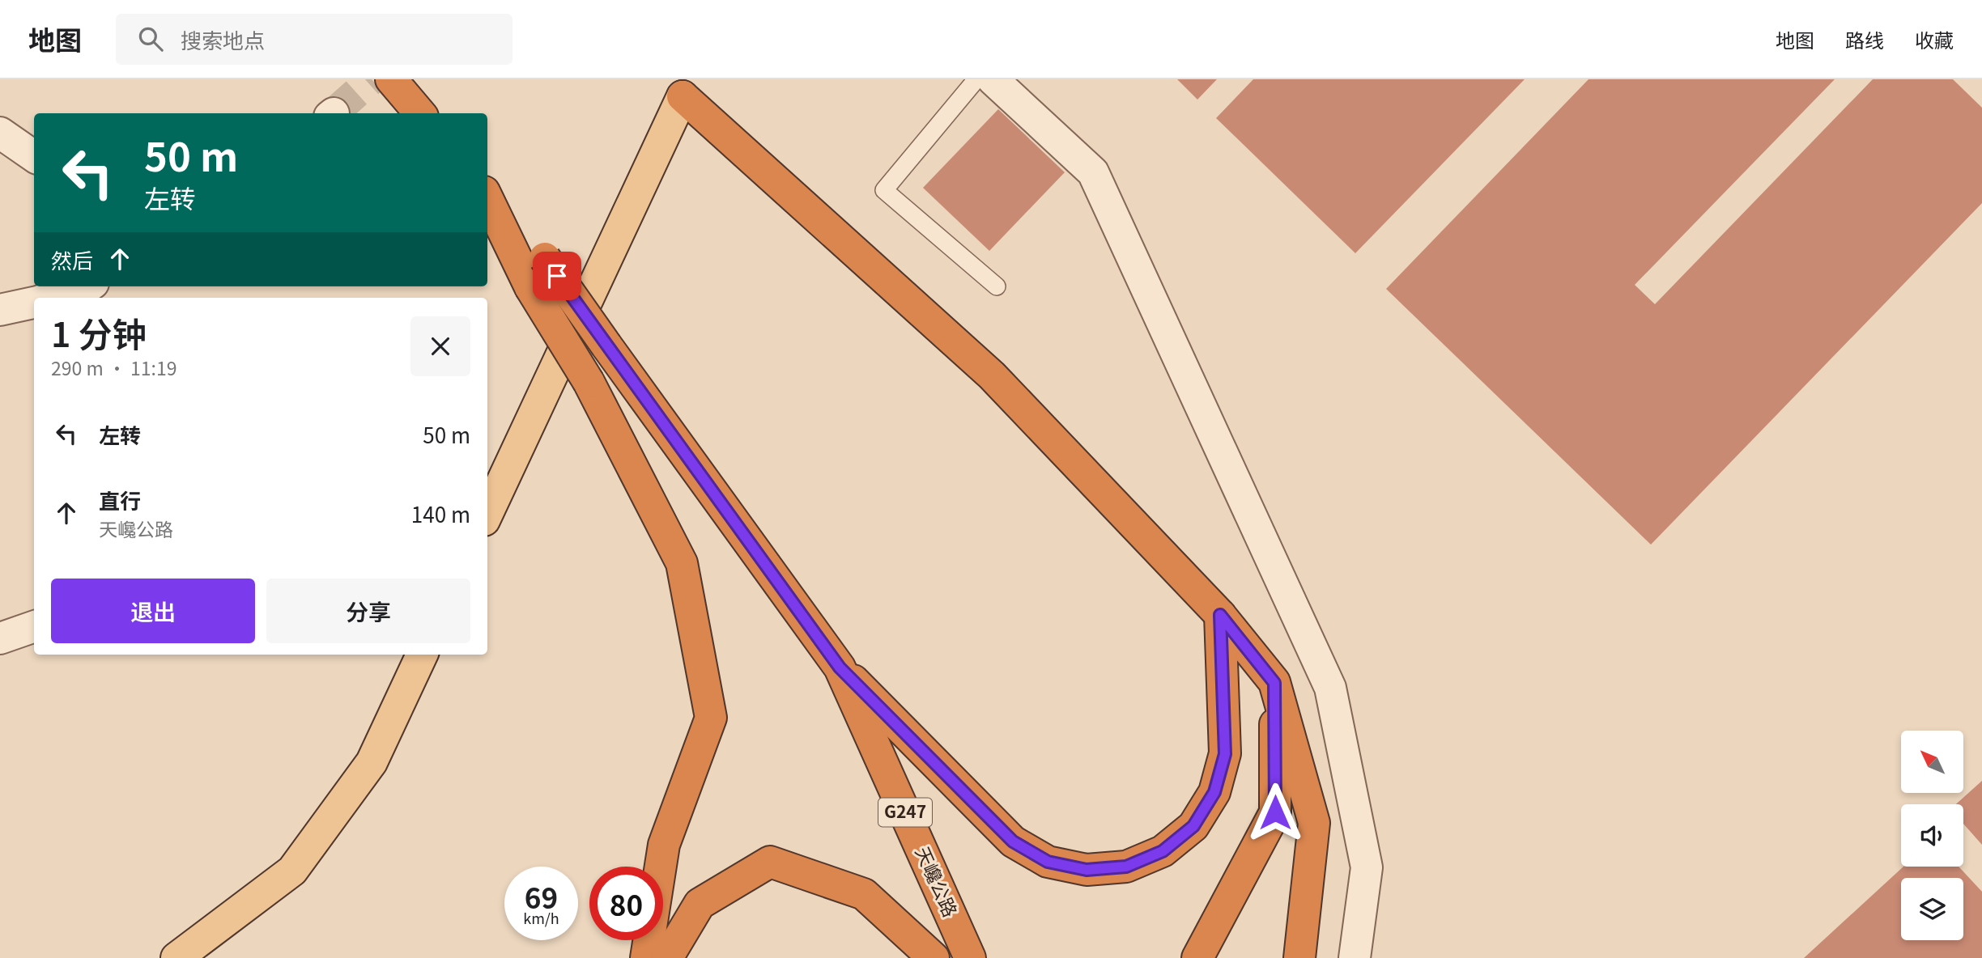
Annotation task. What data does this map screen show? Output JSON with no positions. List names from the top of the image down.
{
  "streets": {
    "highway": ["G247", "天巉公路"]
  },
  "north": "top left",
  "page": {
    "header": "地图",
    "search": "搜索地点",
    "nav": ["地图", "路线", "收藏"],
    "turn": ["50 m", "左转"],
    "then": "然后",
    "heading": ["1 分钟", "290 m · 11:19"],
    "list": [
      {
        "name": "左转",
        "value": "50 m"
      },
      {
        "name": "直行",
        "note": "天巉公路",
        "value": "140 m"
      }
    ],
    "buttons": ["退出", "分享"],
    "speed": "69 km/h",
    "limit": "80"
  }
}
